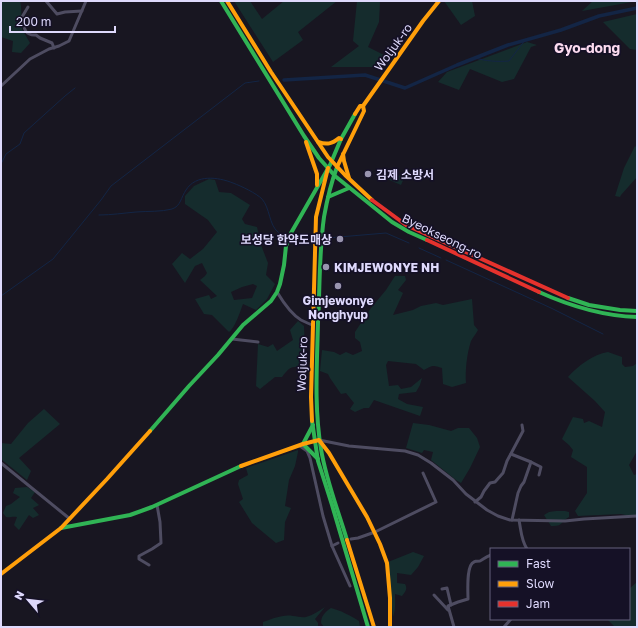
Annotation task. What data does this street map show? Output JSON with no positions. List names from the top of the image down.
{
  "streets": {
    "main road": ["Woljuk-ro", "Byeokseong-ro"]
  },
  "crossings": [
    ["Woljuk-ro", "Byeokseong-ro"]
  ],
  "districts": ["Gyo-dong"],
  "places": [
    "김제 소방서",
    "보성당 한약도매상",
    "KIMJEWONYE NH",
    "Gimjewonye Nonghyup"
  ],
  "legend": ["Fast", "Slow", "Jam"],
  "scale_bar": "200 m",
  "north": "top left"
}
